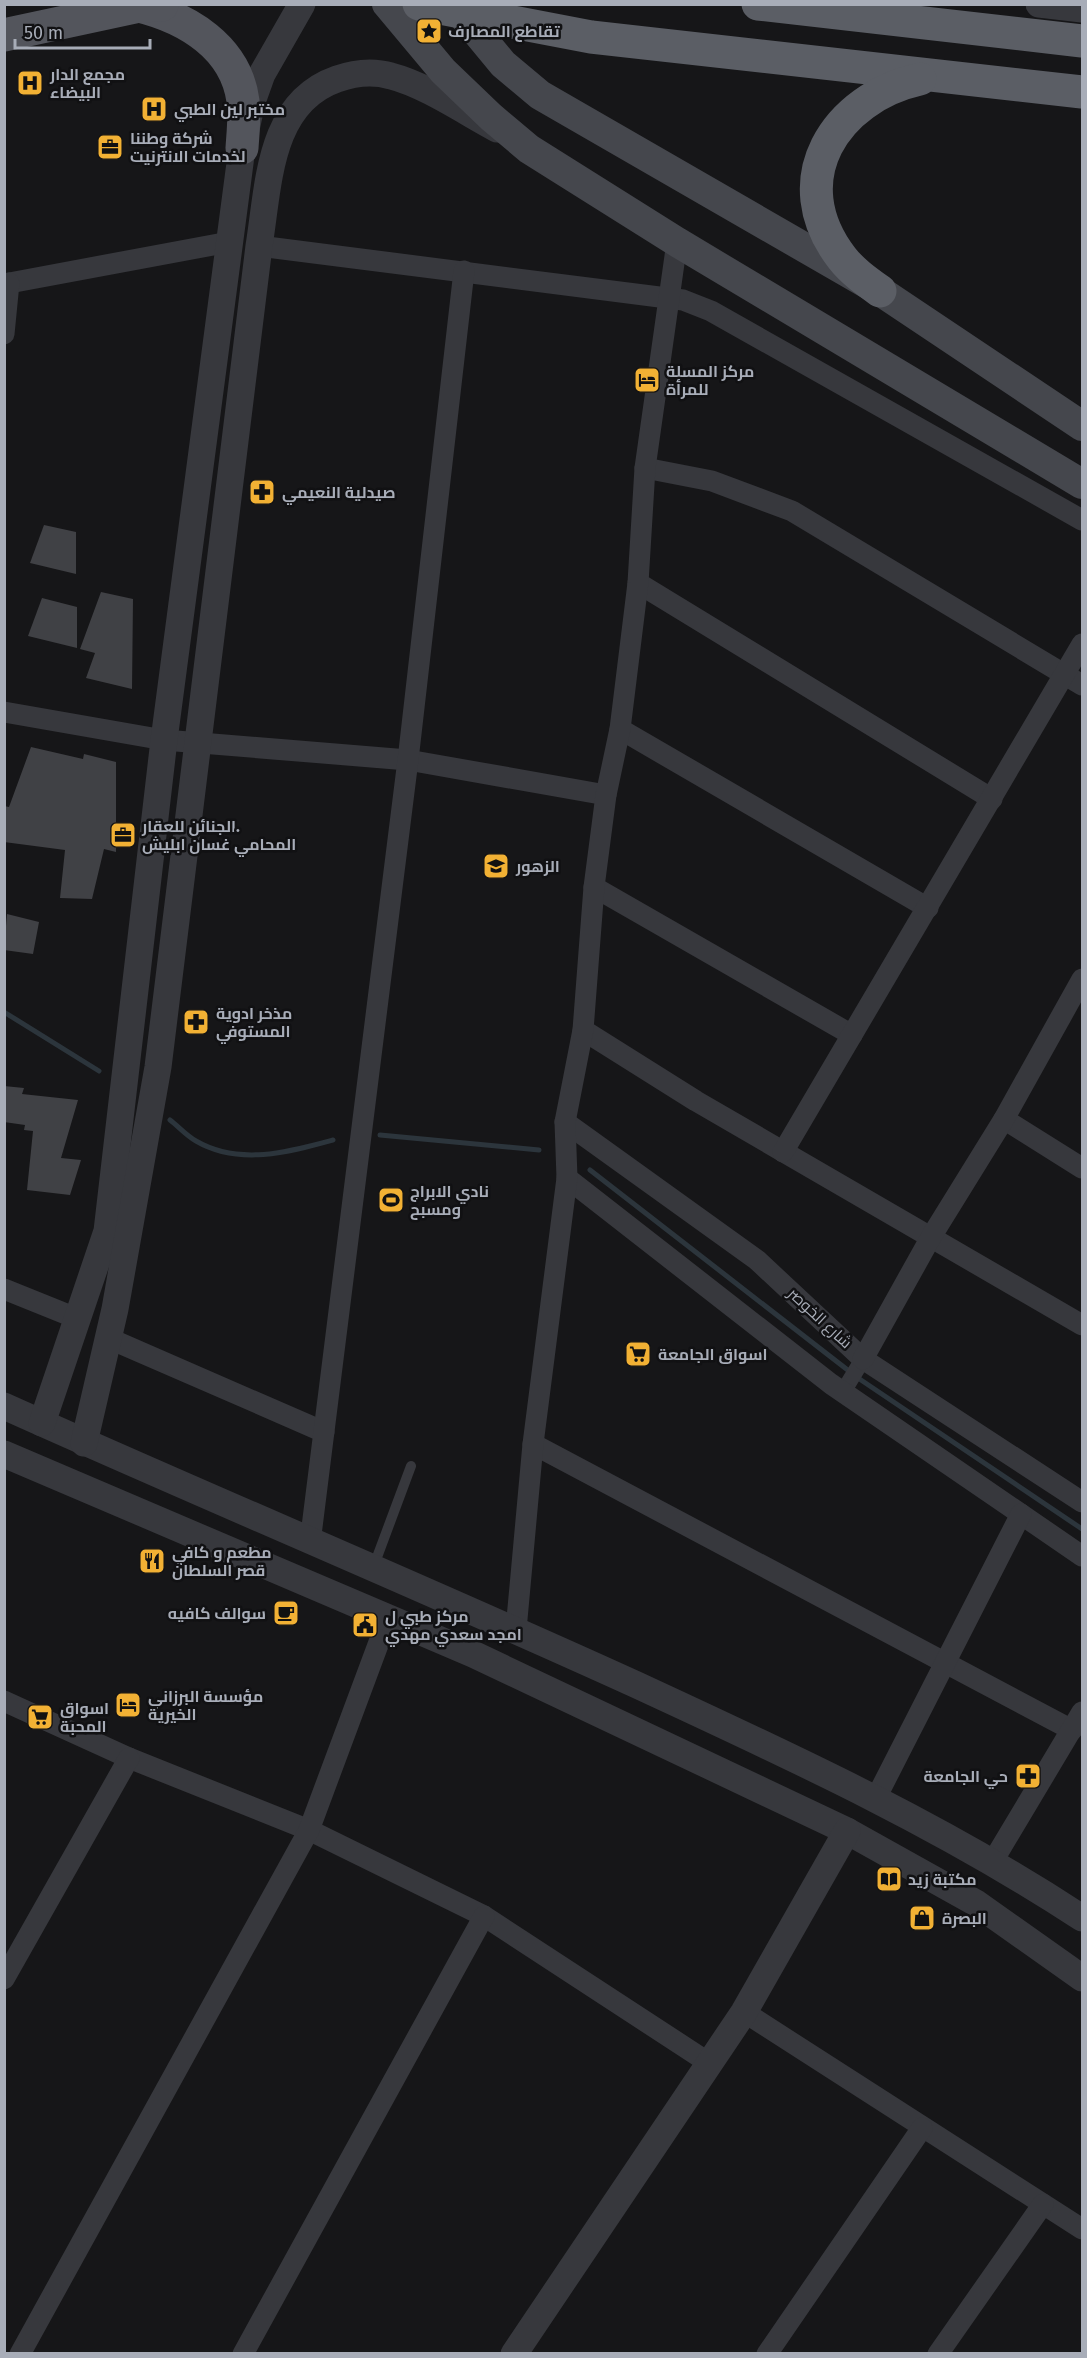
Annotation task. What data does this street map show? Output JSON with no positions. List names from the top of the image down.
{
  "streets": {
    "street": ["شارع الخوصر"]
  },
  "places": {
    "place": ["تقاطع المصارف"],
    "hospital": ["مجمع الدار البيضاء", "مختبر لين الطبي"],
    "office": ["شركة وطننا لخدمات الانترنيت", "الجنائن للعقار. المحامي غسان ابليش"],
    "hotel": ["مركز المسلة للمرأة", "مؤسسة البرزاني الخيرية"],
    "pharmacy": ["صيدلية النعيمي", "مذخر ادویة المستوفي", "حي الجامعة"],
    "school or university": ["الزهور"],
    "sports": ["نادي الابراج ومسبح"],
    "supermarket": ["اسواق الجامعة", "اسواق المحبة"],
    "restaurant": ["مطعم و كافي قصر السلطان"],
    "cafe": ["سوالف كافيه"],
    "public building": ["مركز طبي ل امجد سعدي مهدي"],
    "library": ["مكتبة زيد"],
    "shop": ["البصرة"]
  },
  "scale_bar": "50 m"
}
